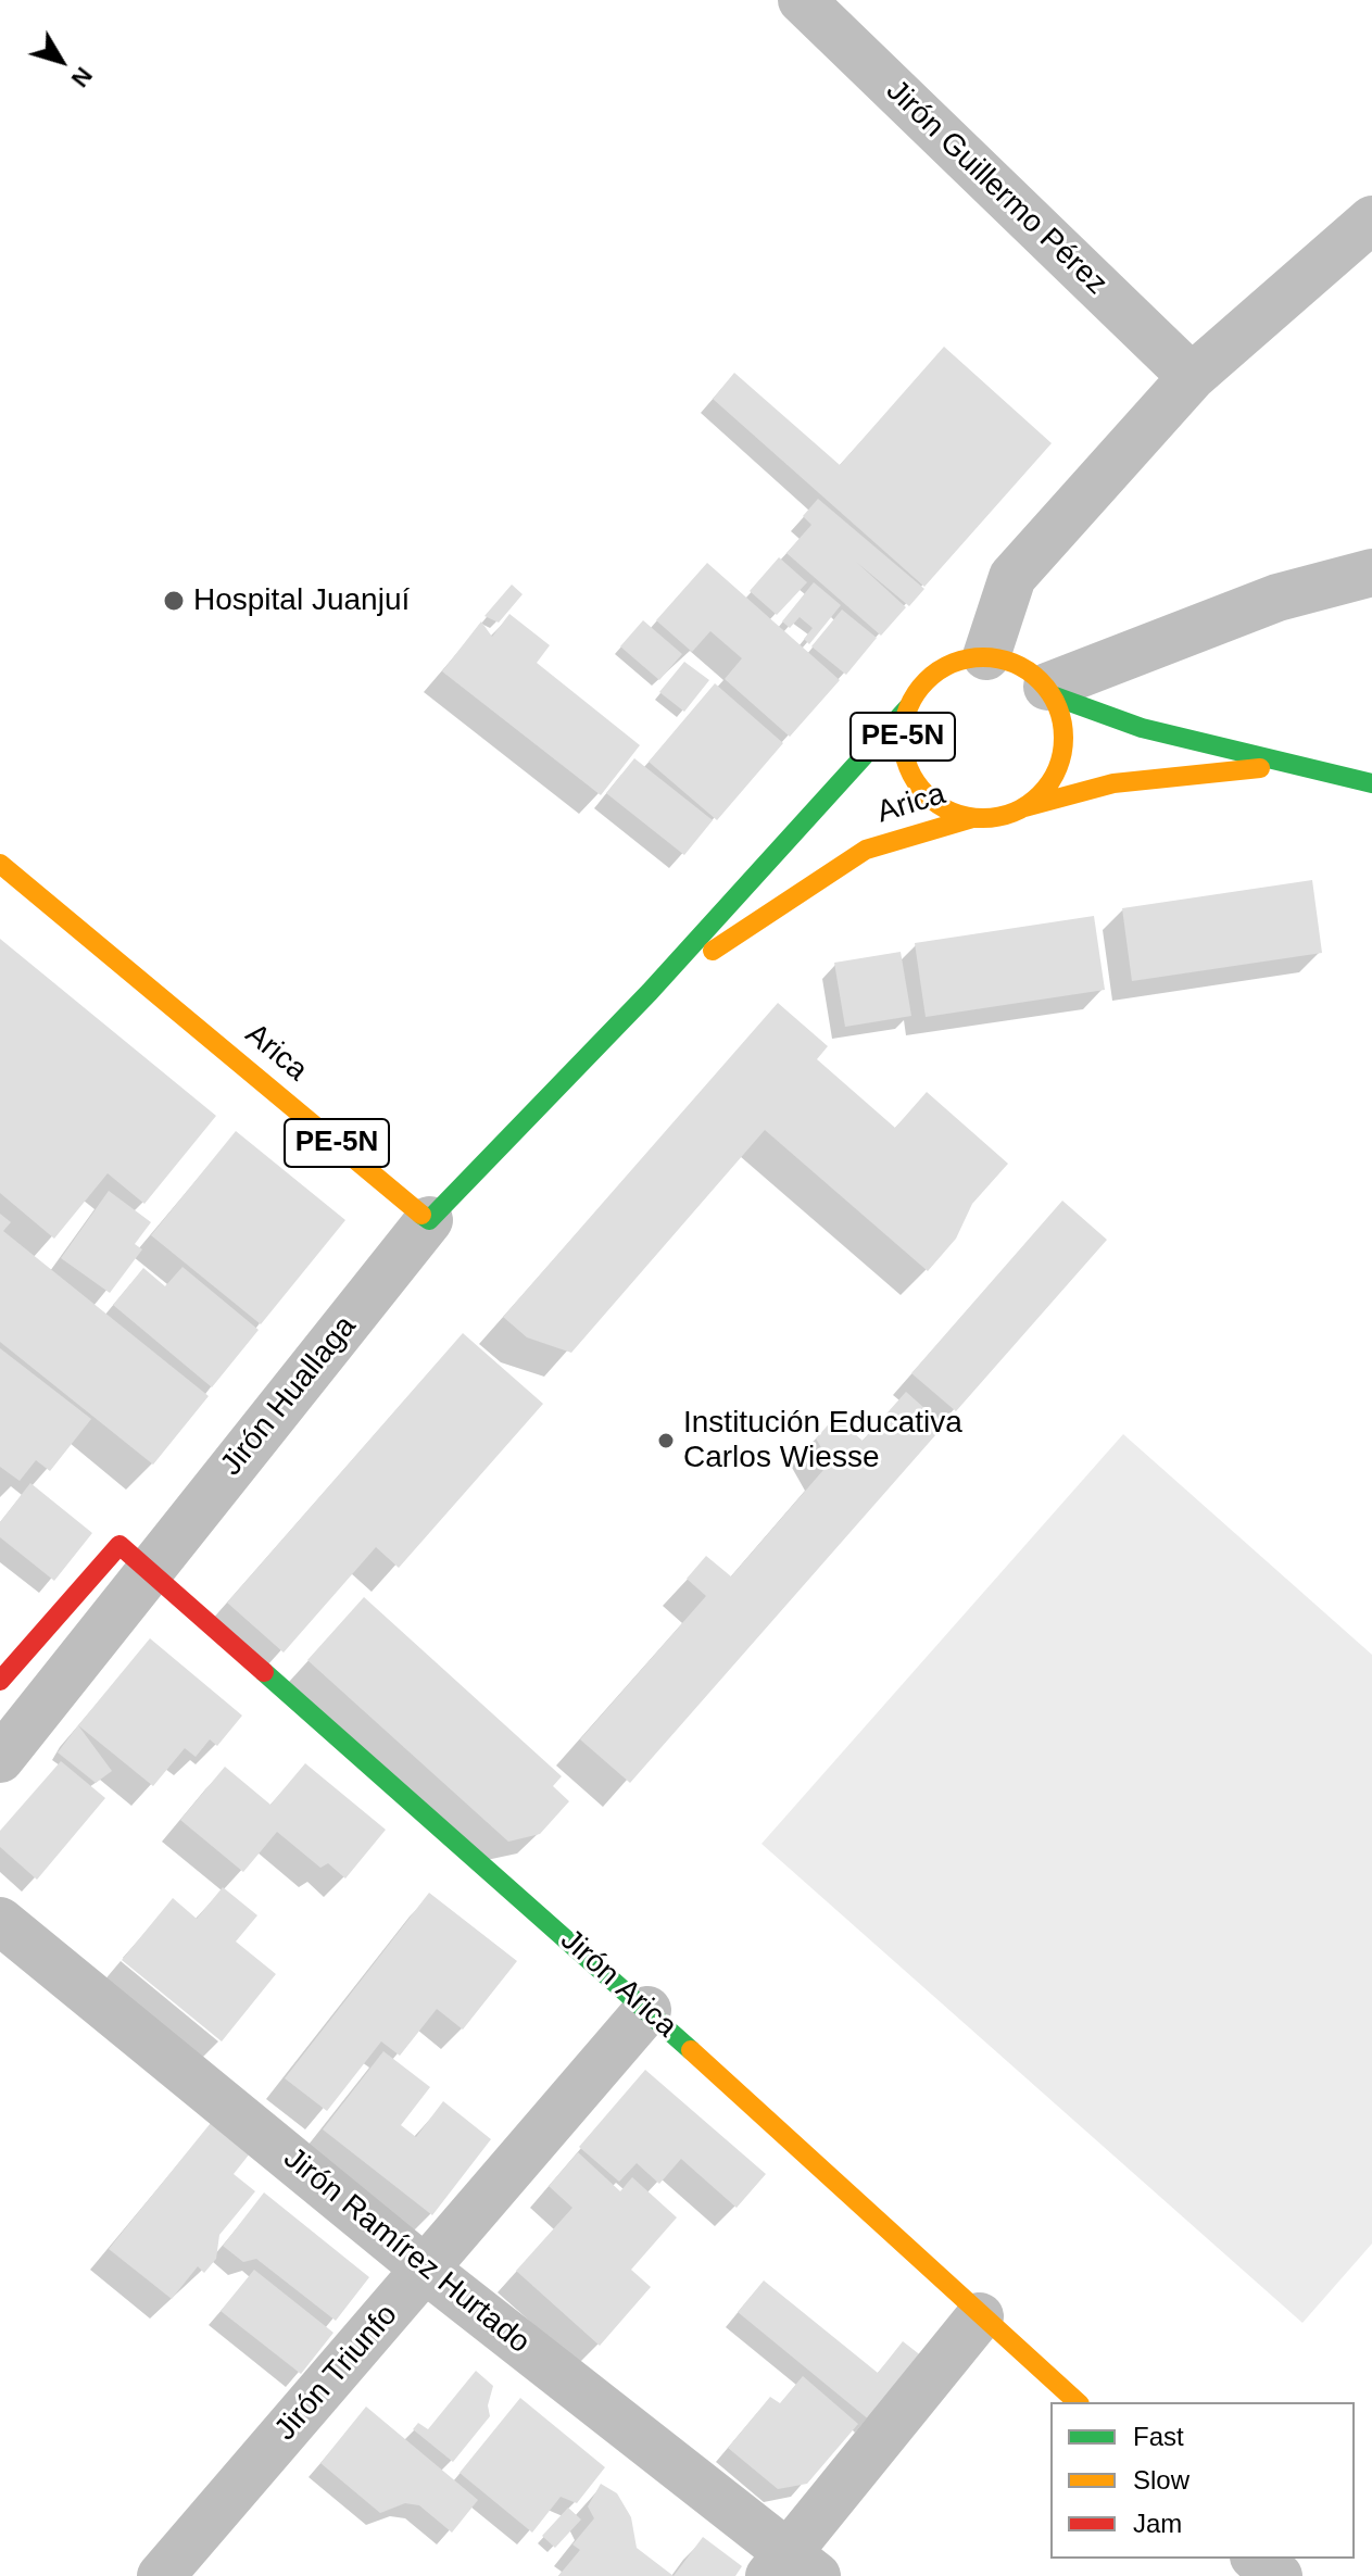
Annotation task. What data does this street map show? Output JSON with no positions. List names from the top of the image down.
{
  "streets": {
    "main road": ["PE-5N", "Arica", "Jirón Arica"],
    "street": [
      "Jirón Guillermo Pérez",
      "Jirón Huallaga",
      "Jirón Ramírez Hurtado",
      "Jirón Triunfo"
    ]
  },
  "crossings": [
    ["PE-5N", "Arica"],
    ["Arica", "Jirón Huallaga"],
    ["Jirón Huallaga", "Jirón Arica"],
    ["Jirón Arica", "Jirón Triunfo"],
    ["Jirón Ramírez Hurtado", "Jirón Triunfo"]
  ],
  "places": ["Hospital Juanjuí", "Institución Educativa Carlos Wiesse"],
  "legend": ["Fast", "Slow", "Jam"],
  "north": "bottom right"
}
